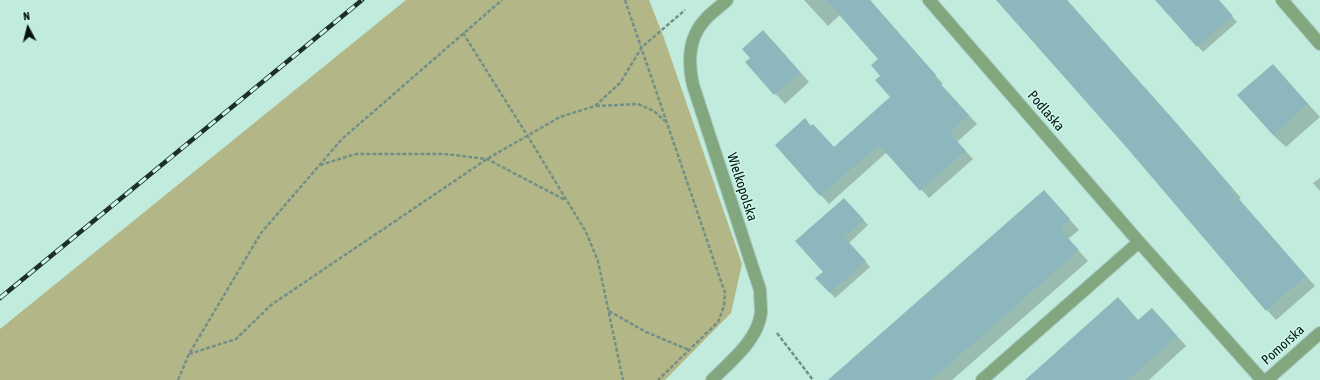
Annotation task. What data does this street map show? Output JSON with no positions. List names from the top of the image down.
{
  "streets": {
    "street": ["Podlaska", "Wielkopolska", "Pomorska"]
  },
  "north": "top"
}
